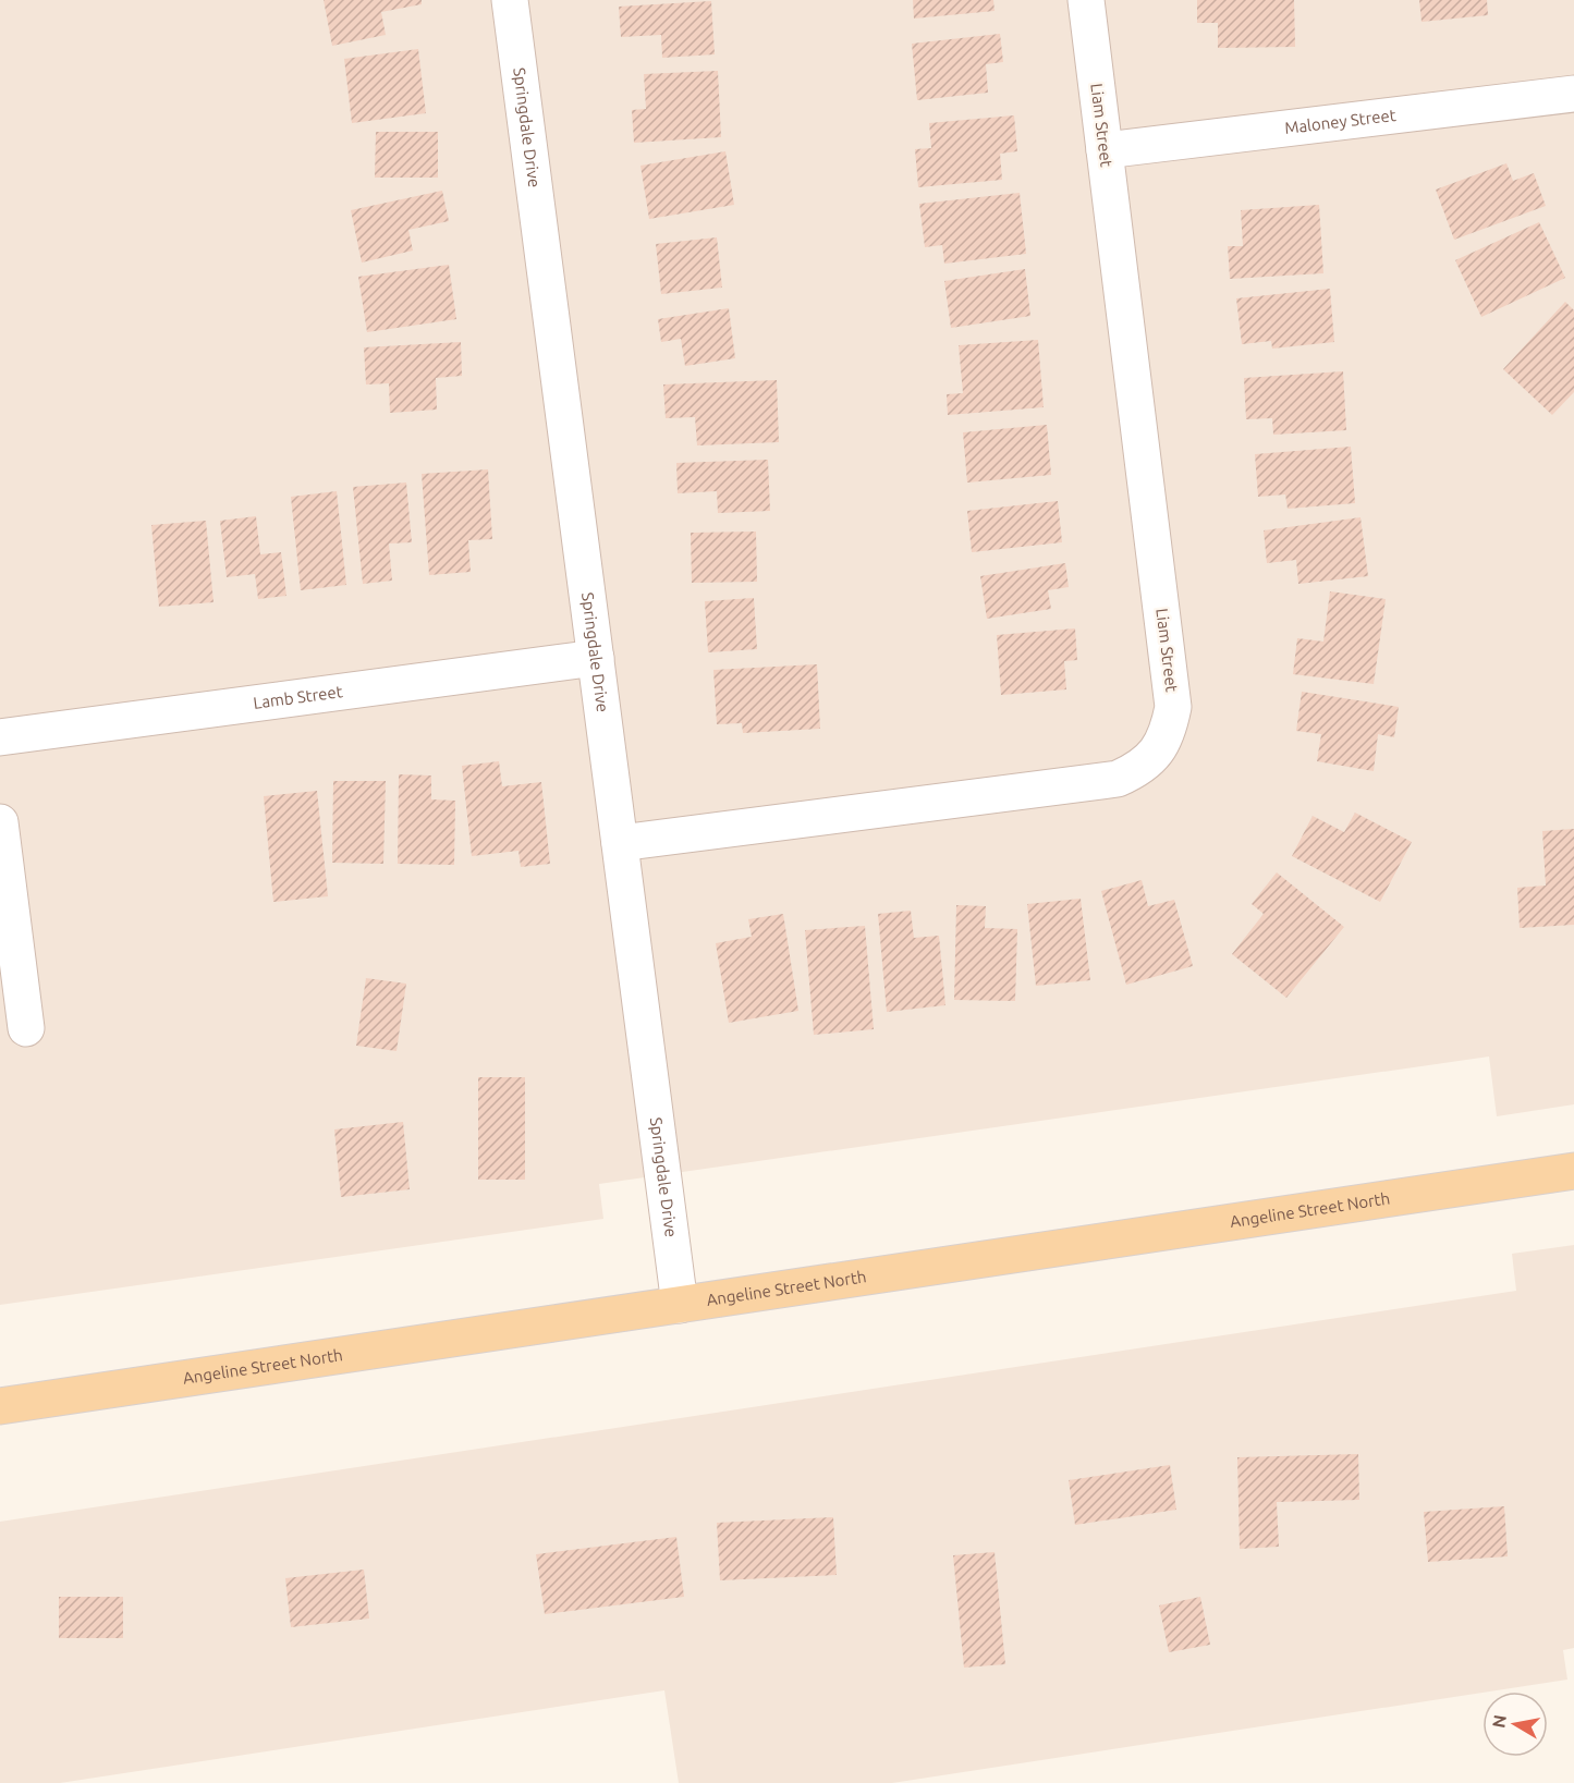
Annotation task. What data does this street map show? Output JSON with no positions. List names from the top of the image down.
{
  "streets": {
    "main road": ["Angeline Street North"],
    "street": [
      "Maloney Street",
      "Liam Street",
      "Springdale Drive",
      "Lamb Street"
    ]
  },
  "crossings": [
    ["Maloney Street", "Liam Street"],
    ["Liam Street", "Springdale Drive"],
    ["Springdale Drive", "Lamb Street"],
    ["Springdale Drive", "Angeline Street North"]
  ],
  "north": "left"
}
